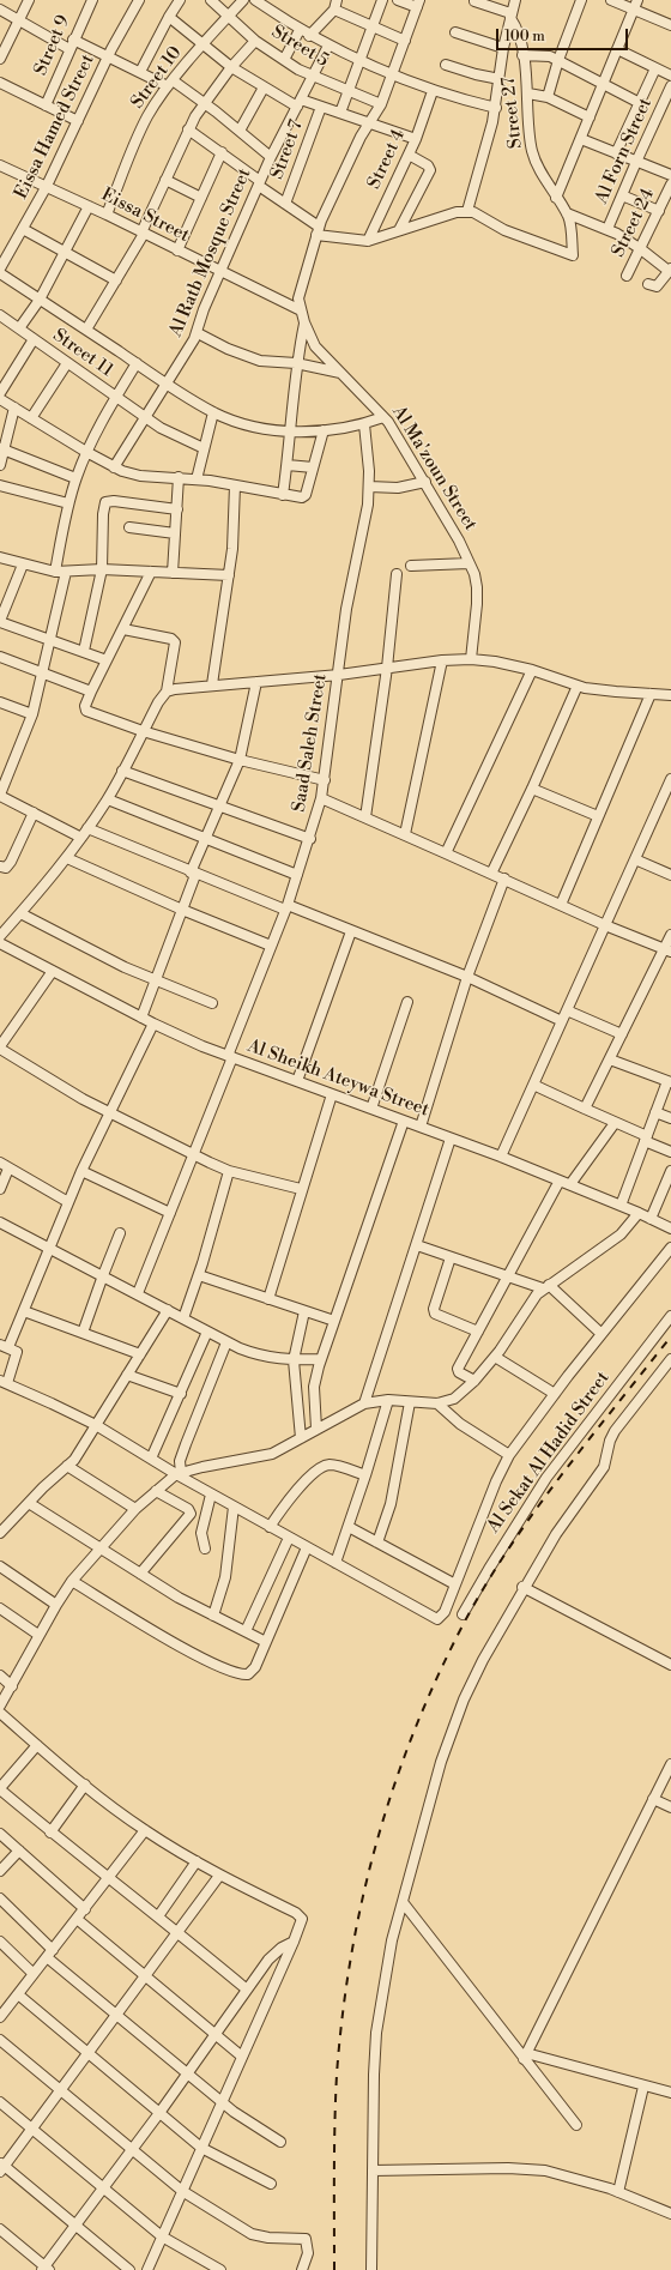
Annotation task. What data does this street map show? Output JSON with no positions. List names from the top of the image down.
{
  "streets": {
    "street": [
      "Street 9",
      "Street 5",
      "Street 10",
      "Street 27",
      "Eissa Hamed Street",
      "Street 7",
      "Al Forn Street",
      "Street 4",
      "Eissa Street",
      "Street 24",
      "Al Ratb Mosque Street",
      "Street 11",
      "Al Ma'zoun Street",
      "Saad Saleh Street",
      "Al Sheikh Ateywa Street",
      "Al Sekat Al Hadid Street"
    ]
  },
  "crossings": [
    ["Street 5", "Street 10"],
    ["Street 5", "Al Ratb Mosque Street"],
    ["Street 5", "Al Ma'zoun Street"],
    ["Street 10", "Eissa Street"],
    ["Eissa Hamed Street", "Eissa Street"],
    ["Eissa Street", "Al Ratb Mosque Street"],
    ["Eissa Street", "Al Ma'zoun Street"],
    ["Al Ratb Mosque Street", "Street 11"],
    ["Saad Saleh Street", "Al Sheikh Ateywa Street"]
  ],
  "scale_bar": "100 m"
}
